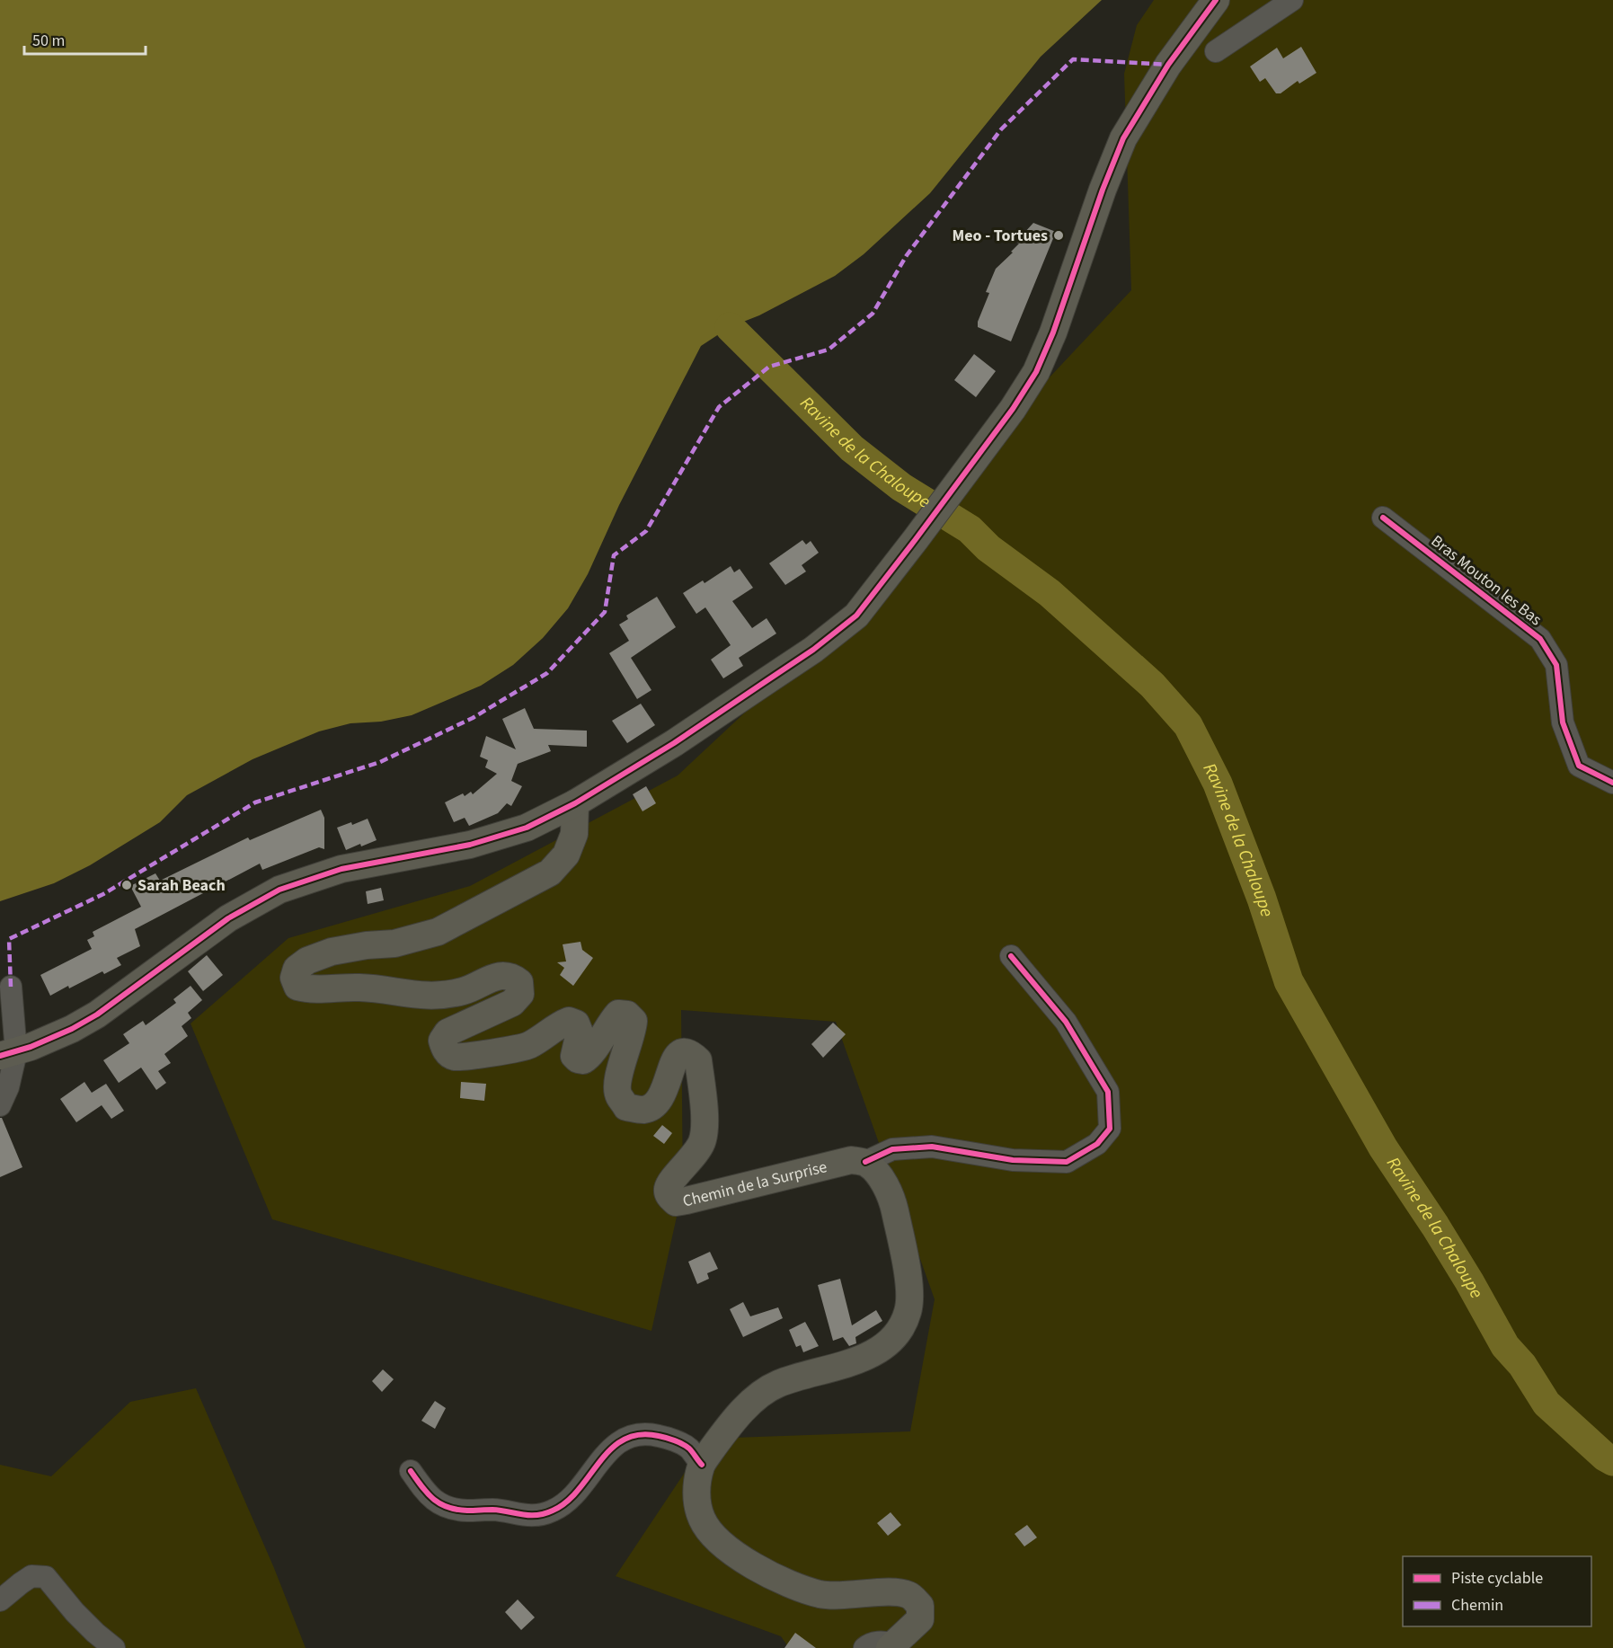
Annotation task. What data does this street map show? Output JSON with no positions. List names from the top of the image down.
{
  "streets": {
    "main road": ["Chemin de la Surprise"],
    "street": ["Bras Mouton les Bas"]
  },
  "water": ["Ravine de la Chaloupe"],
  "places": ["Meo - Tortues", "Sarah Beach"],
  "legend": ["Piste cyclable", "Chemin"],
  "scale_bar": "50 m"
}
